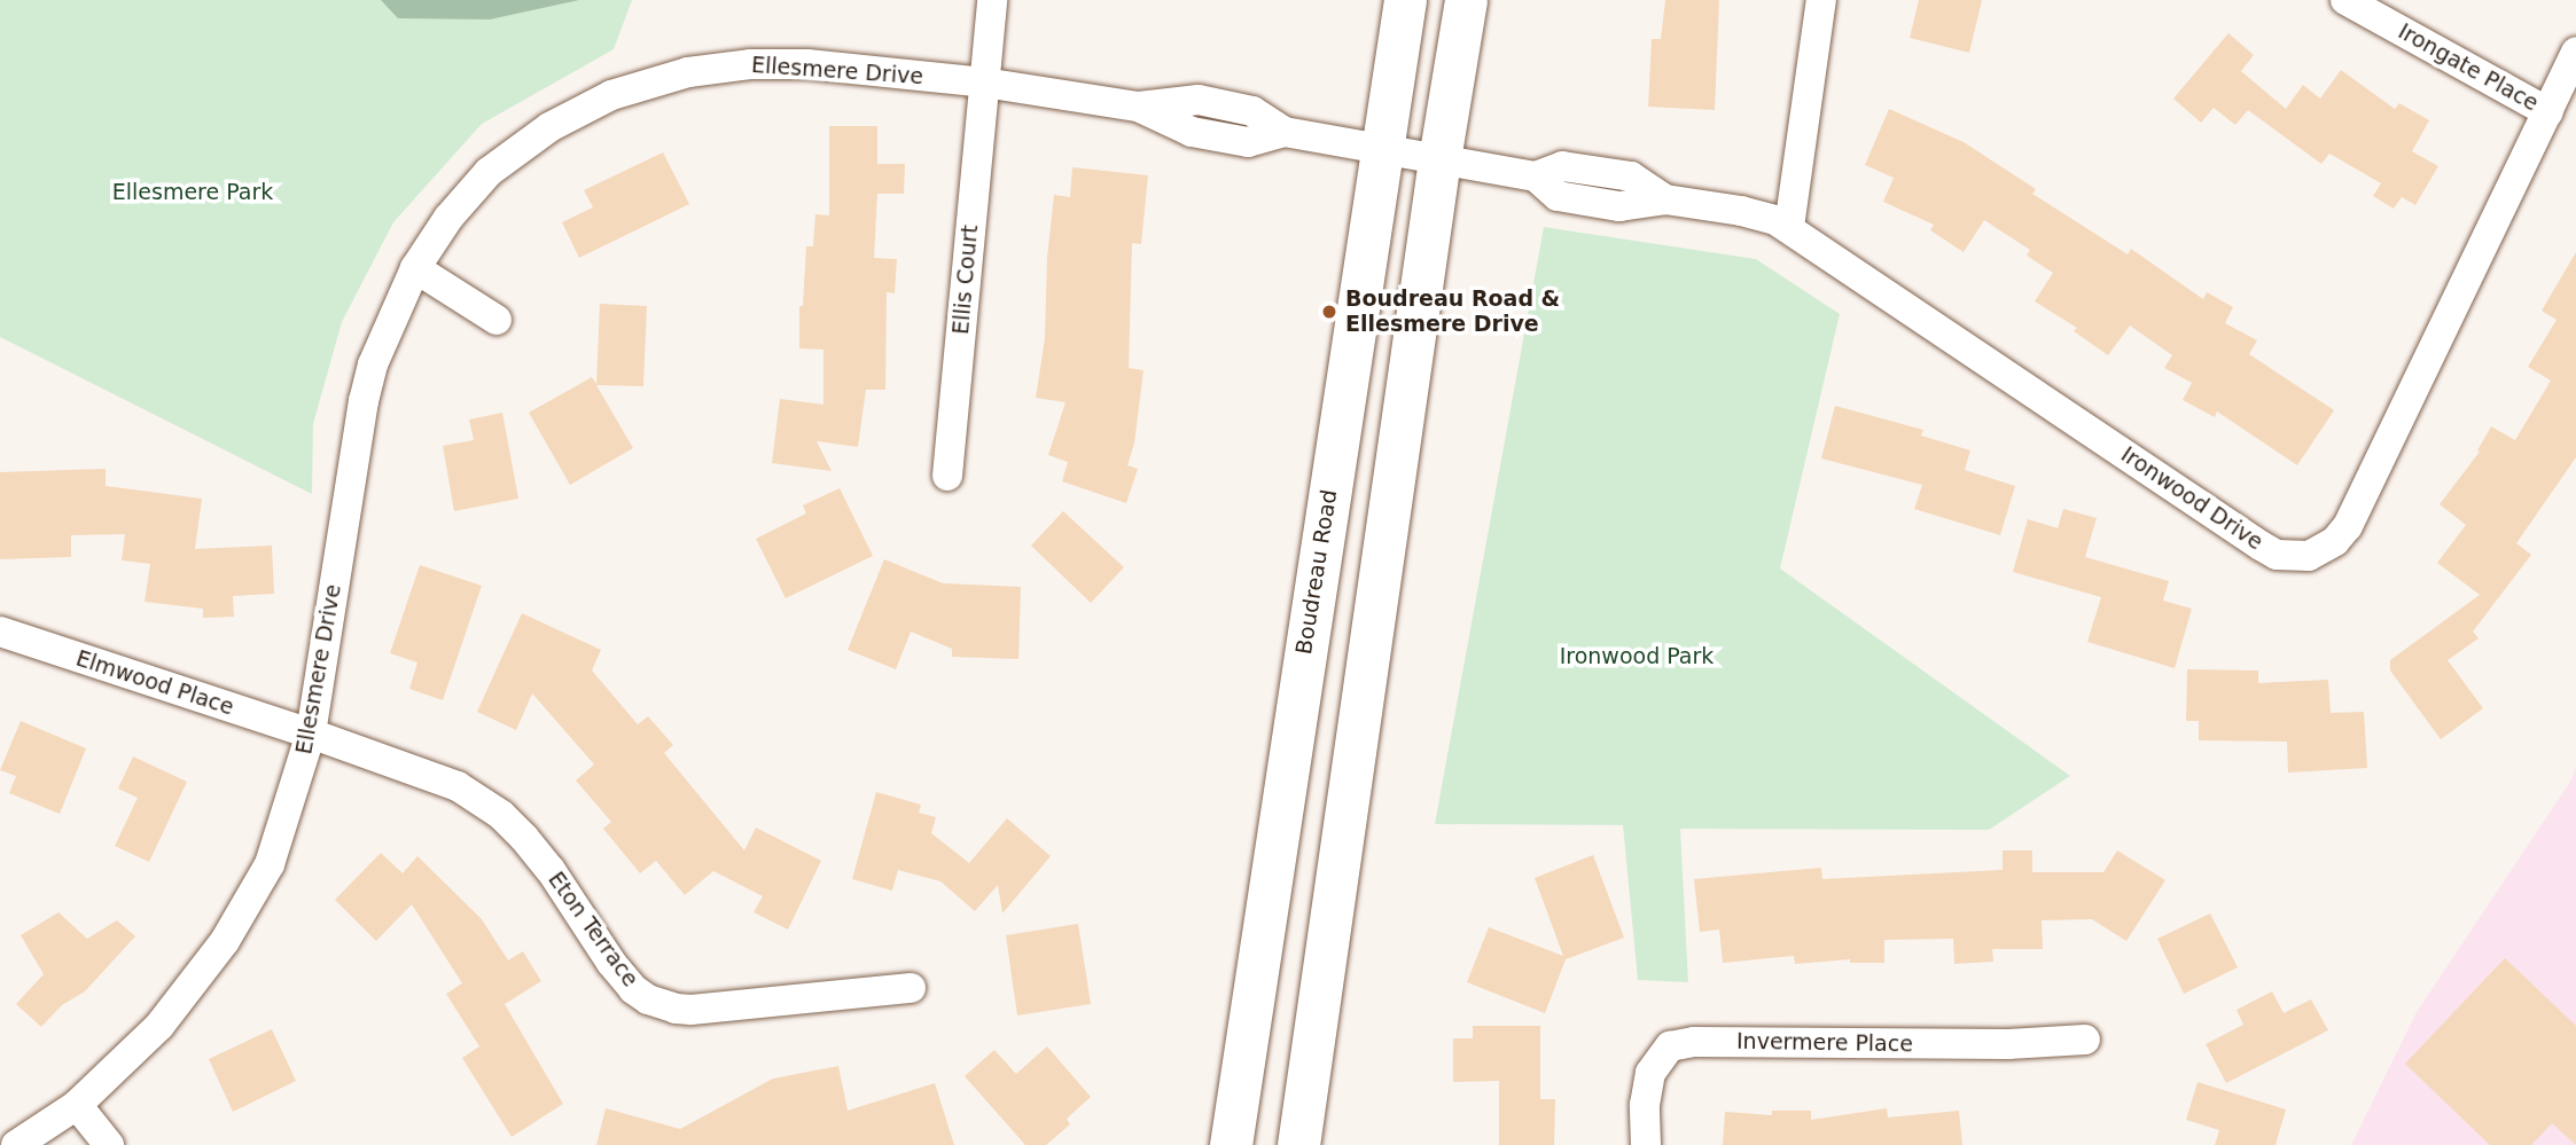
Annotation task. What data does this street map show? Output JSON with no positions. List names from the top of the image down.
{
  "streets": {
    "main road": ["Boudreau Road"],
    "street": [
      "Irongate Place",
      "Ellesmere Drive",
      "Ellis Court",
      "Ironwood Drive",
      "Elmwood Place",
      "Eton Terrace",
      "Invermere Place"
    ]
  },
  "crossings": [
    ["Irongate Place", "Ironwood Drive"],
    ["Ellesmere Drive", "Ellis Court"],
    ["Ellesmere Drive", "Ironwood Drive"],
    ["Ellesmere Drive", "Boudreau Road"],
    ["Ellesmere Drive", "Elmwood Place"],
    ["Ellesmere Drive", "Eton Terrace"],
    ["Ironwood Drive", "Boudreau Road"],
    ["Elmwood Place", "Eton Terrace"]
  ],
  "parks": ["Ellesmere Park", "Ironwood Park"],
  "places": ["Boudreau Road & Ellesmere Drive"]
}
